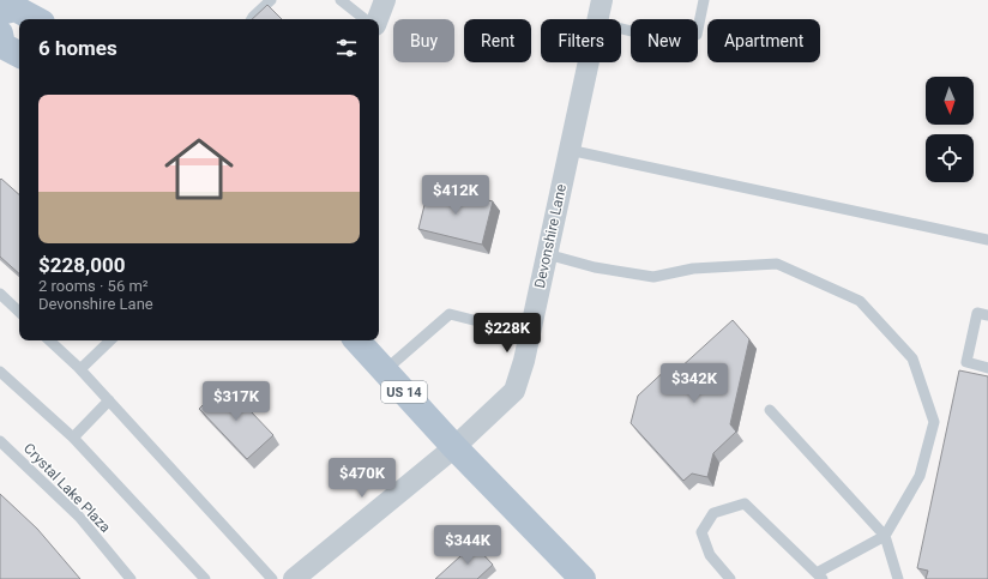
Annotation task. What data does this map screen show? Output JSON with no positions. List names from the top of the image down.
{
  "streets": {
    "main road": ["US 14"],
    "street": ["Devonshire Lane"],
    "lane": ["Crystal Lake Plaza"]
  },
  "crossings": [
    ["Devonshire Lane", "US 14"]
  ],
  "north": "bottom",
  "page": {
    "chip": [
      "Buy",
      "Rent",
      "Filters",
      "New",
      "Apartment"
    ],
    "heading": "6 homes",
    "list": [
      {
        "name": "$228,000",
        "note": "2 rooms · 56 m² · Devonshire Lane"
      }
    ],
    "price": [
      "$412K",
      "$228K",
      "$342K",
      "$317K",
      "$470K",
      "$344K"
    ]
  }
}
